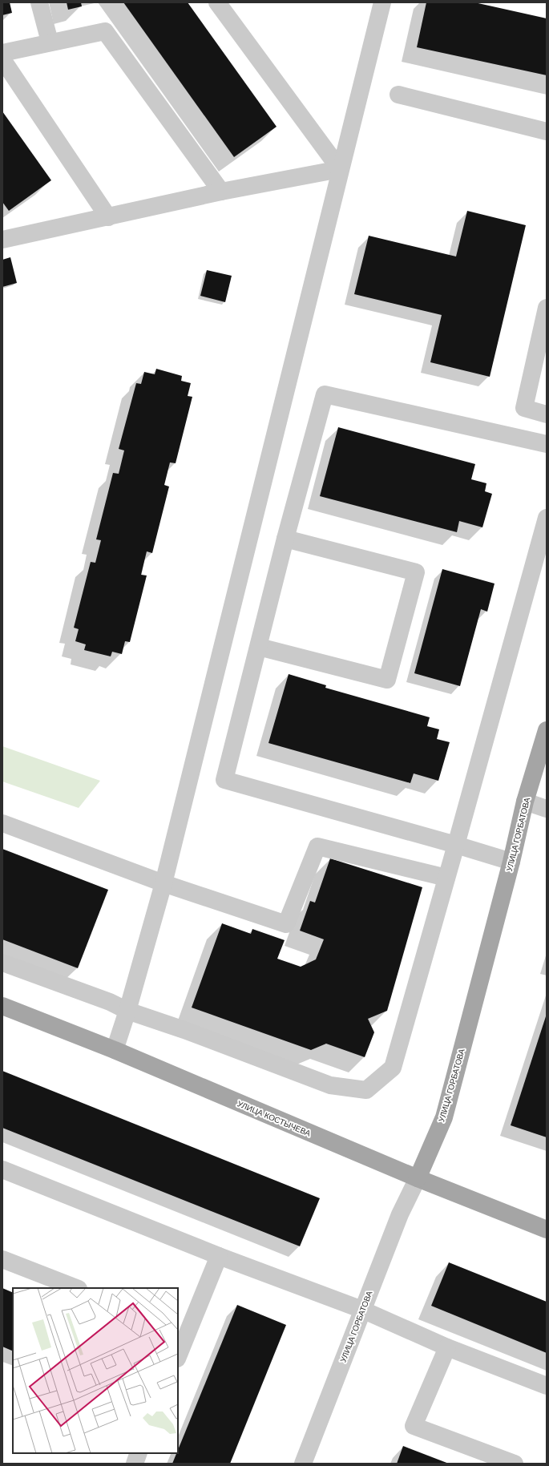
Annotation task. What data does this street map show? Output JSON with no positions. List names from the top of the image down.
{
  "streets": {
    "main road": ["УЛИЦА ГОРБАТОВА", "УЛИЦА КОСТЫЧЕВА"]
  },
  "crossings": [
    ["УЛИЦА ГОРБАТОВА", "УЛИЦА КОСТЫЧЕВА"]
  ]
}
